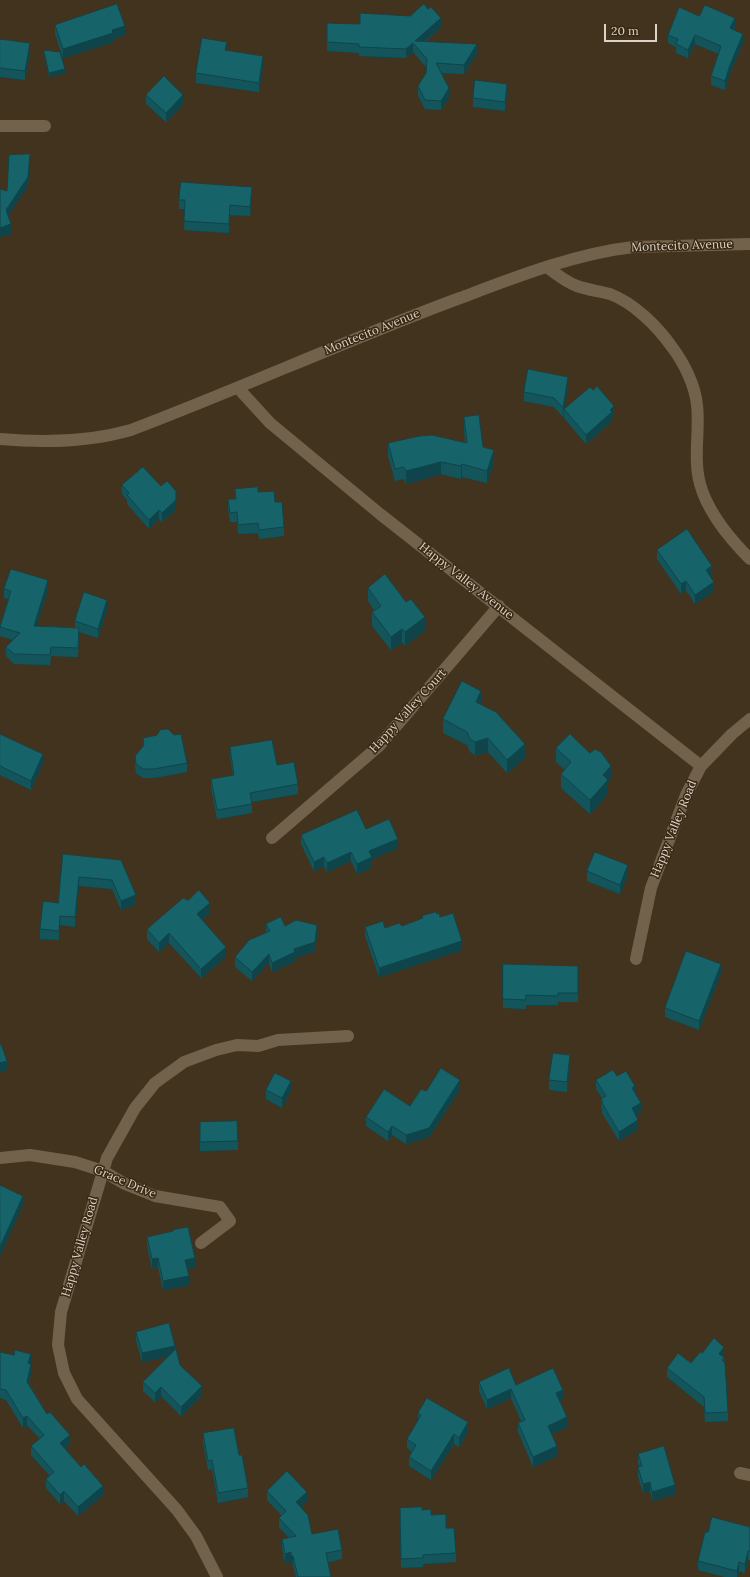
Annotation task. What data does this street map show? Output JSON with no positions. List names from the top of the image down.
{
  "streets": {
    "street": [
      "Montecito Avenue",
      "Happy Valley Avenue",
      "Happy Valley Court",
      "Happy Valley Road",
      "Grace Drive"
    ]
  },
  "crossings": [
    ["Montecito Avenue", "Happy Valley Avenue"],
    ["Happy Valley Avenue", "Happy Valley Court"],
    ["Happy Valley Avenue", "Happy Valley Road"],
    ["Happy Valley Road", "Grace Drive"]
  ],
  "scale_bar": "20 m"
}
